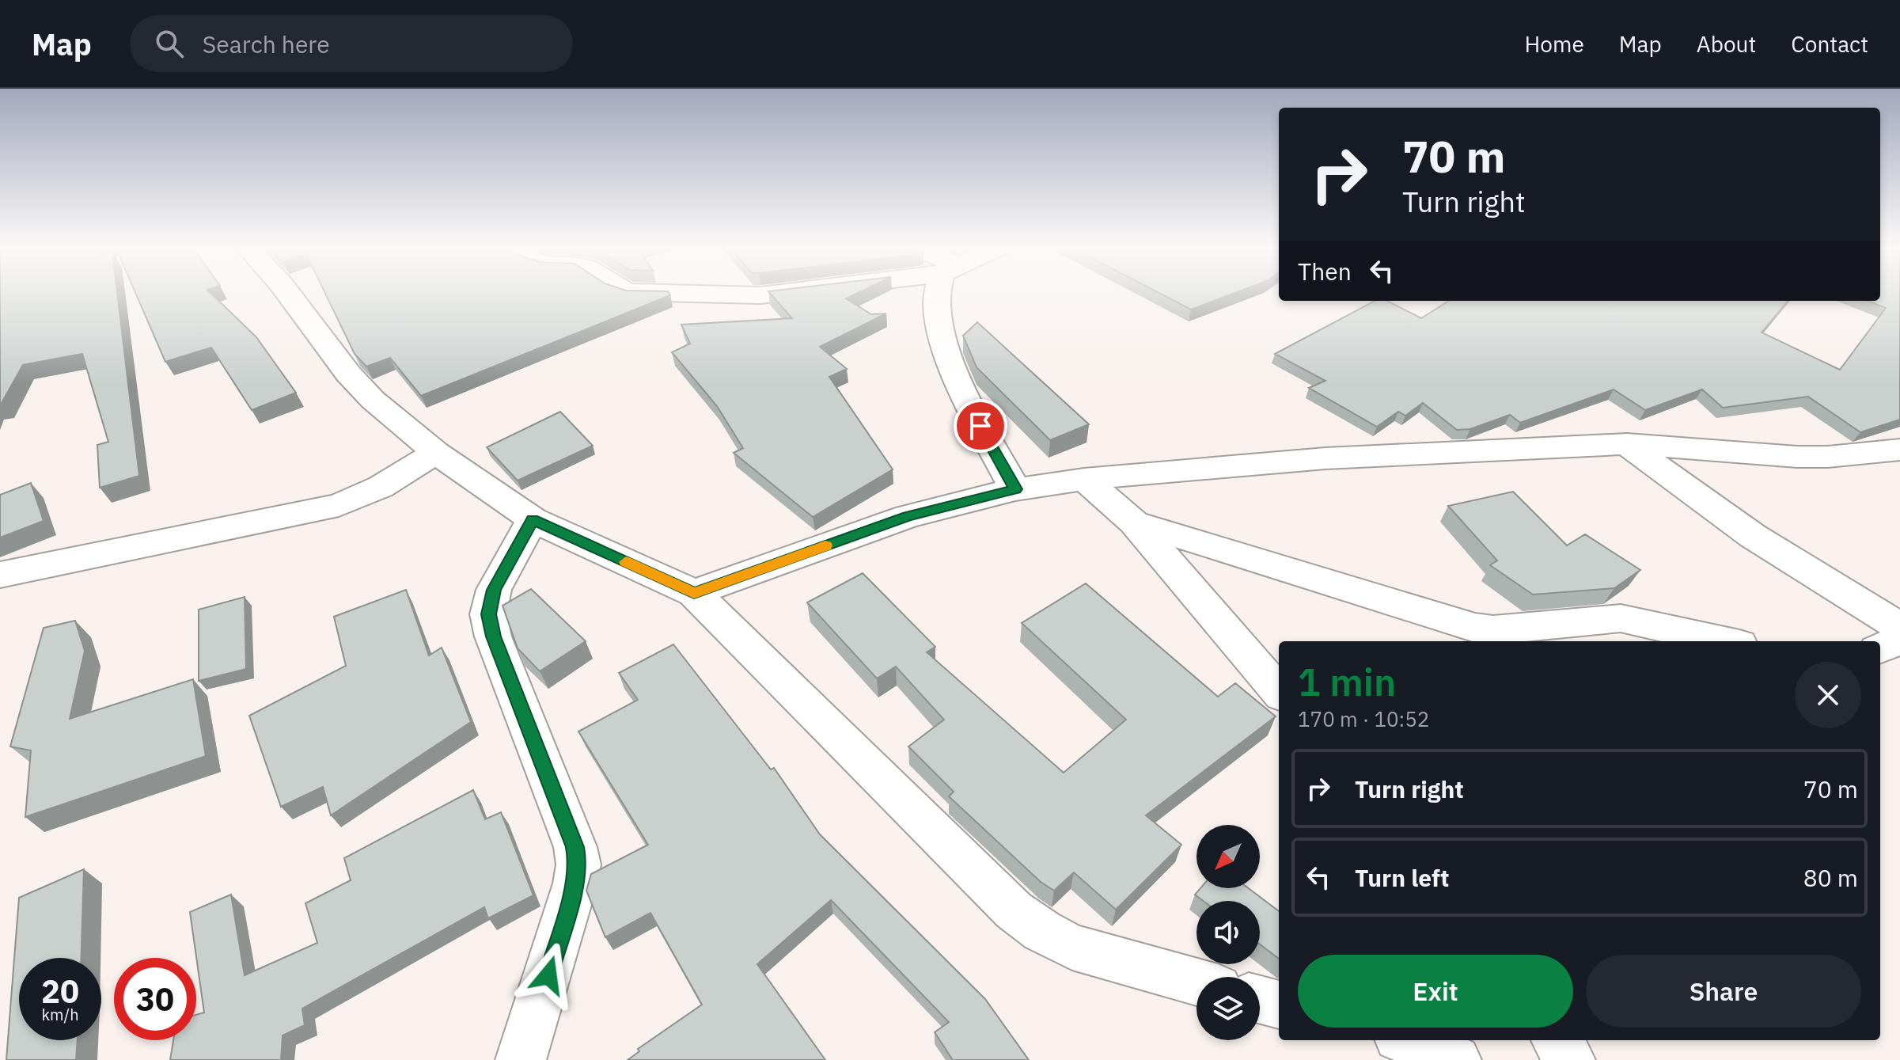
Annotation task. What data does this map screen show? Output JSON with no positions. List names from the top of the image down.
{
  "north": "bottom left",
  "page": {
    "header": "Map",
    "search": "Search here",
    "nav": [
      "Home",
      "Map",
      "About",
      "Contact"
    ],
    "turn": ["70 m", "Turn right"],
    "then": "Then",
    "heading": ["1 min", "170 m · 10:52"],
    "list": [
      {
        "name": "Turn right",
        "value": "70 m"
      },
      {
        "name": "Turn left",
        "value": "80 m"
      }
    ],
    "buttons": ["Exit", "Share"],
    "speed": "20 km/h",
    "limit": "30"
  }
}
